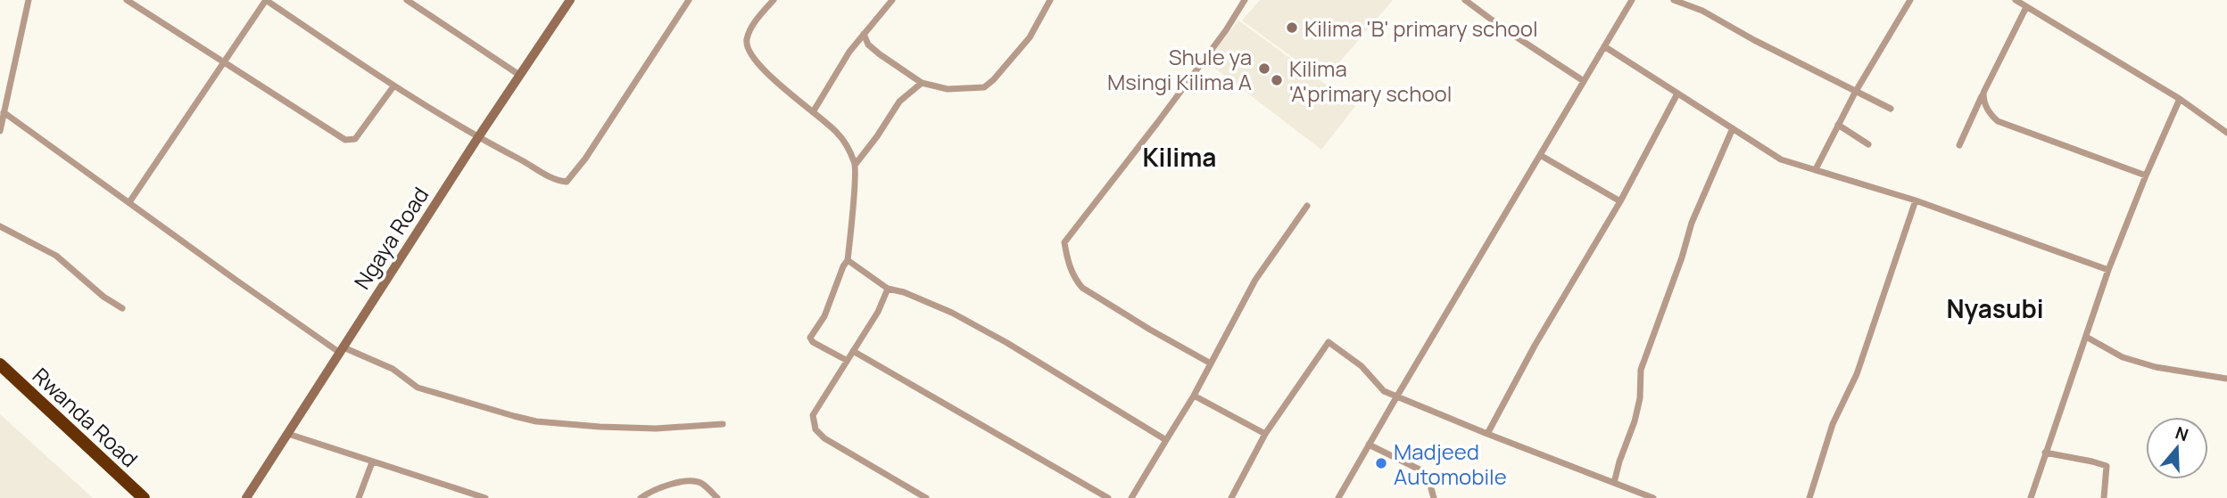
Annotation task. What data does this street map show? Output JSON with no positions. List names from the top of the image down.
{
  "streets": {
    "highway": ["Rwanda Road"],
    "street": ["Ngaya Road"]
  },
  "districts": ["Kilima", "Nyasubi"],
  "places": [
    "Kilima 'B' primary school",
    "Shule ya Msingi Kilima A",
    "Kilima 'A'primary school",
    "Madjeed Automobile"
  ],
  "north": "top"
}
